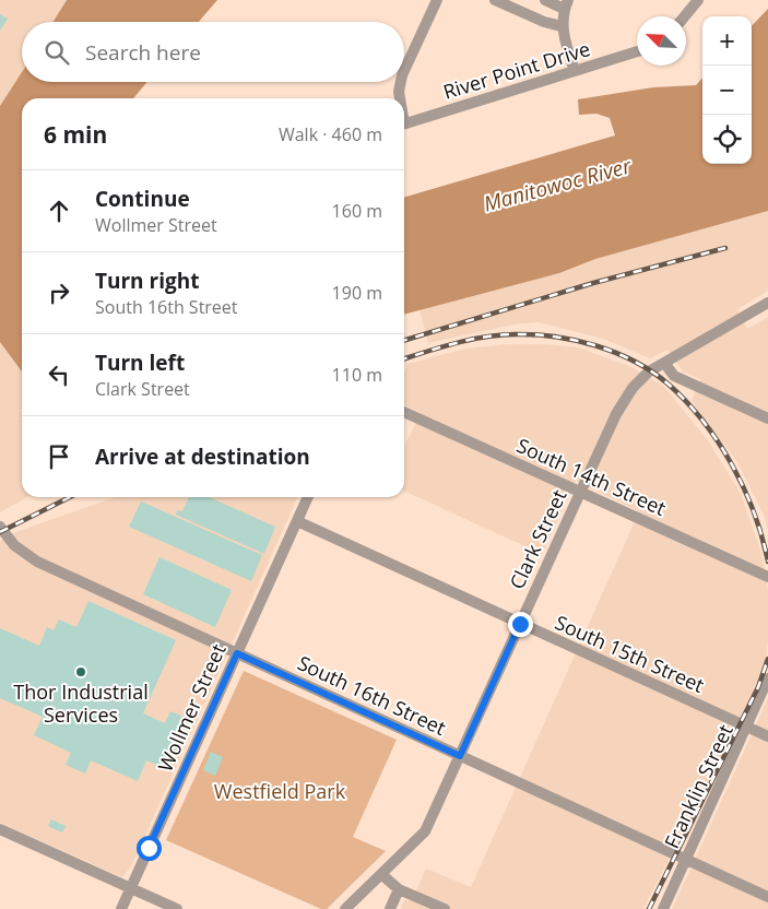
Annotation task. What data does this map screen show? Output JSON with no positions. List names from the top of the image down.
{
  "streets": {
    "street": [
      "River Point Drive",
      "South 14th Street",
      "Clark Street",
      "South 15th Street",
      "South 16th Street",
      "Wollmer Street",
      "Franklin Street"
    ]
  },
  "crossings": [
    ["South 14th Street", "Clark Street"],
    ["Clark Street", "South 15th Street"],
    ["Clark Street", "South 16th Street"],
    ["South 15th Street", "Wollmer Street"],
    ["South 15th Street", "Franklin Street"],
    ["South 16th Street", "Wollmer Street"],
    ["South 16th Street", "Franklin Street"]
  ],
  "water": ["Manitowoc River"],
  "parks": ["Westfield Park"],
  "places": ["Thor Industrial Services"],
  "north": "top left",
  "page": {
    "map_buttons": ["+", "−"],
    "search": "Search here",
    "heading": ["6 min", "Walk · 460 m"],
    "list": [
      ["Continue", "Wollmer Street", "160 m"],
      ["Turn right", "South 16th Street", "190 m"],
      ["Turn left", "Clark Street", "110 m"],
      "Arrive at destination"
    ]
  }
}
